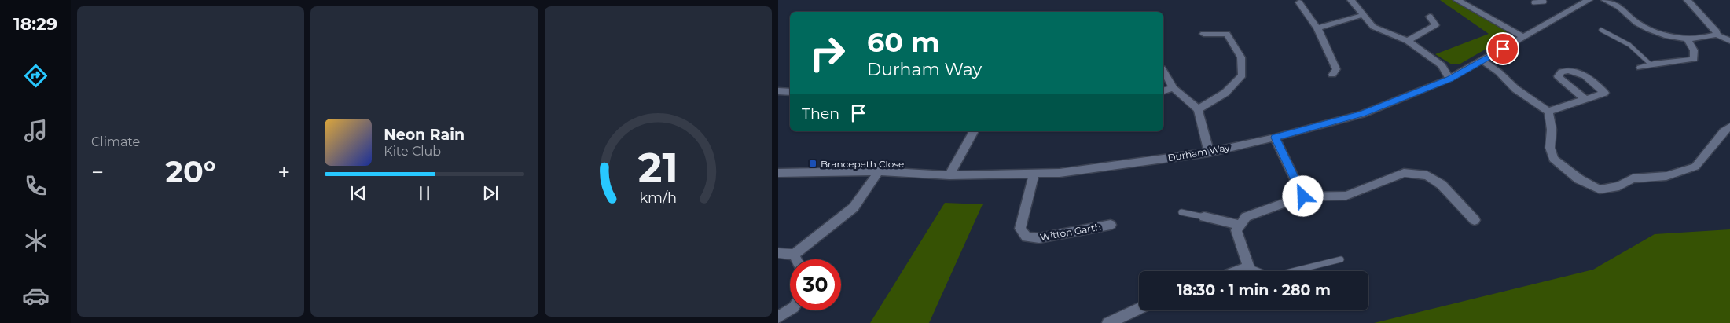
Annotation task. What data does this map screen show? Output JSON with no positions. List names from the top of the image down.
{
  "streets": {
    "street": ["Durham Way", "Witton Garth"]
  },
  "crossings": [
    ["Durham Way", "Witton Garth"]
  ],
  "places": {
    "transit": ["Brancepeth Close"]
  },
  "page": {
    "tabs": "18:29",
    "tile": "Climate",
    "turn": ["60 m", "Durham Way"],
    "then": "Then",
    "song": ["Neon Rain", "Kite Club"],
    "heat": ["−", "20°", "+"],
    "limit": "30",
    "trip": "18:30 · 1 min · 280 m",
    "gauge": ["21", "km/h"]
  }
}
